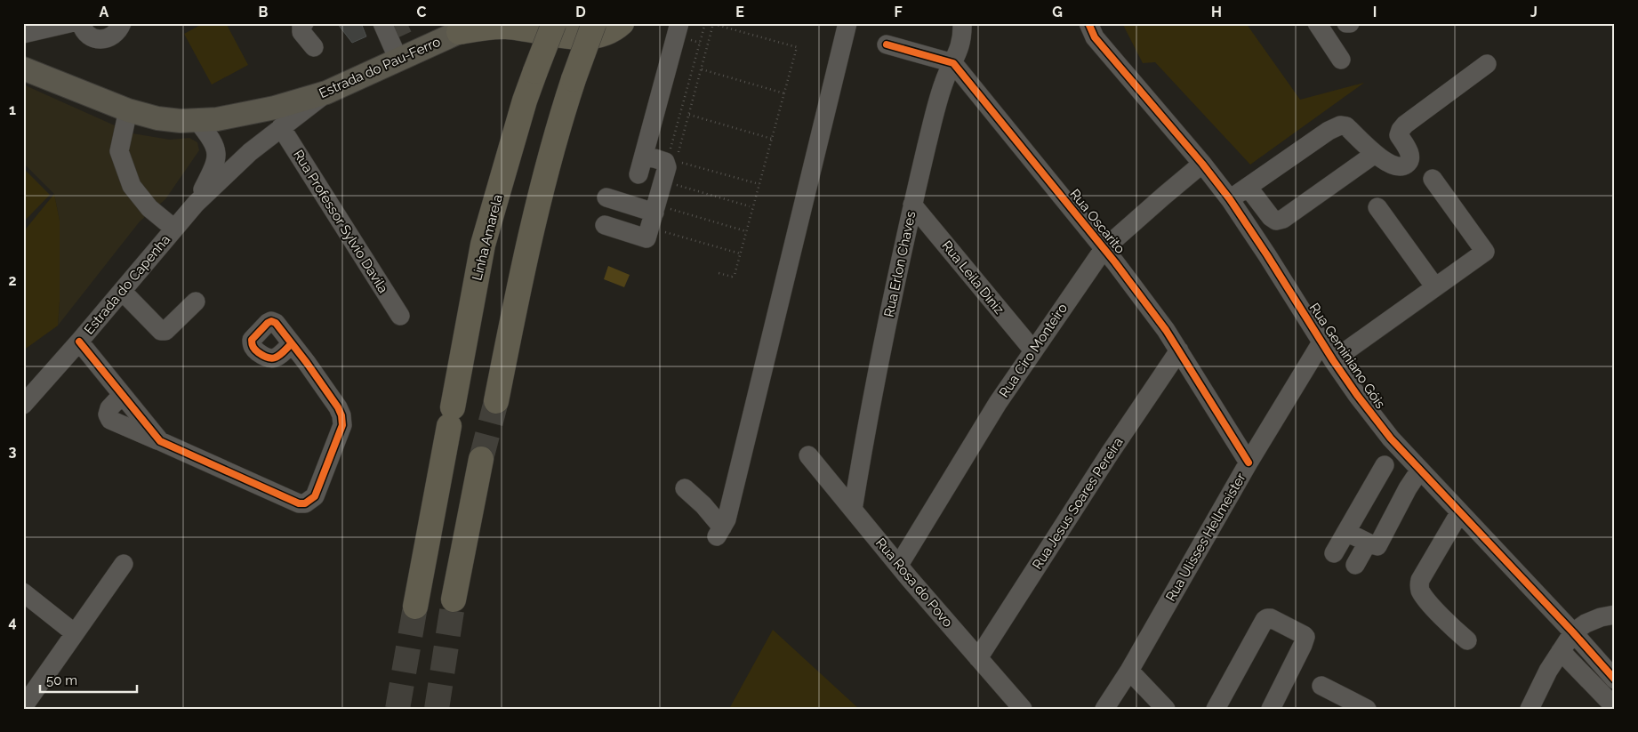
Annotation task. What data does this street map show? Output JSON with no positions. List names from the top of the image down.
{
  "streets": {
    "highway": ["Linha Amarela"],
    "main road": ["Estrada do Pau-Ferro"],
    "street": [
      "Rua Professor Sylvio Davila",
      "Rua Oscarito",
      "Rua Erlon Chaves",
      "Rua Leila Diniz",
      "Estrada do Capenha",
      "Rua Ciro Monteiro",
      "Rua Geminiano Góis",
      "Rua Jesus Soares Pereira",
      "Rua Ulisses Hellmeister",
      "Rua Rosa do Povo"
    ]
  },
  "crossings": [
    ["Estrada do Pau-Ferro", "Estrada do Capenha"],
    ["Rua Professor Sylvio Davila", "Estrada do Capenha"],
    ["Rua Oscarito", "Rua Erlon Chaves"],
    ["Rua Oscarito", "Rua Ciro Monteiro"],
    ["Rua Oscarito", "Rua Jesus Soares Pereira"],
    ["Rua Oscarito", "Rua Ulisses Hellmeister"],
    ["Rua Erlon Chaves", "Rua Leila Diniz"],
    ["Rua Erlon Chaves", "Rua Rosa do Povo"],
    ["Rua Leila Diniz", "Rua Ciro Monteiro"],
    ["Rua Ciro Monteiro", "Rua Geminiano Góis"],
    ["Rua Ciro Monteiro", "Rua Rosa do Povo"],
    ["Rua Geminiano Góis", "Rua Ulisses Hellmeister"],
    ["Rua Jesus Soares Pereira", "Rua Rosa do Povo"]
  ],
  "scale_bar": "50 m",
  "grid": {
    "columns": [
      "A",
      "B",
      "C",
      "D",
      "E",
      "F",
      "G",
      "H",
      "I",
      "J"
    ],
    "rows": [
      "1",
      "2",
      "3",
      "4"
    ]
  }
}
